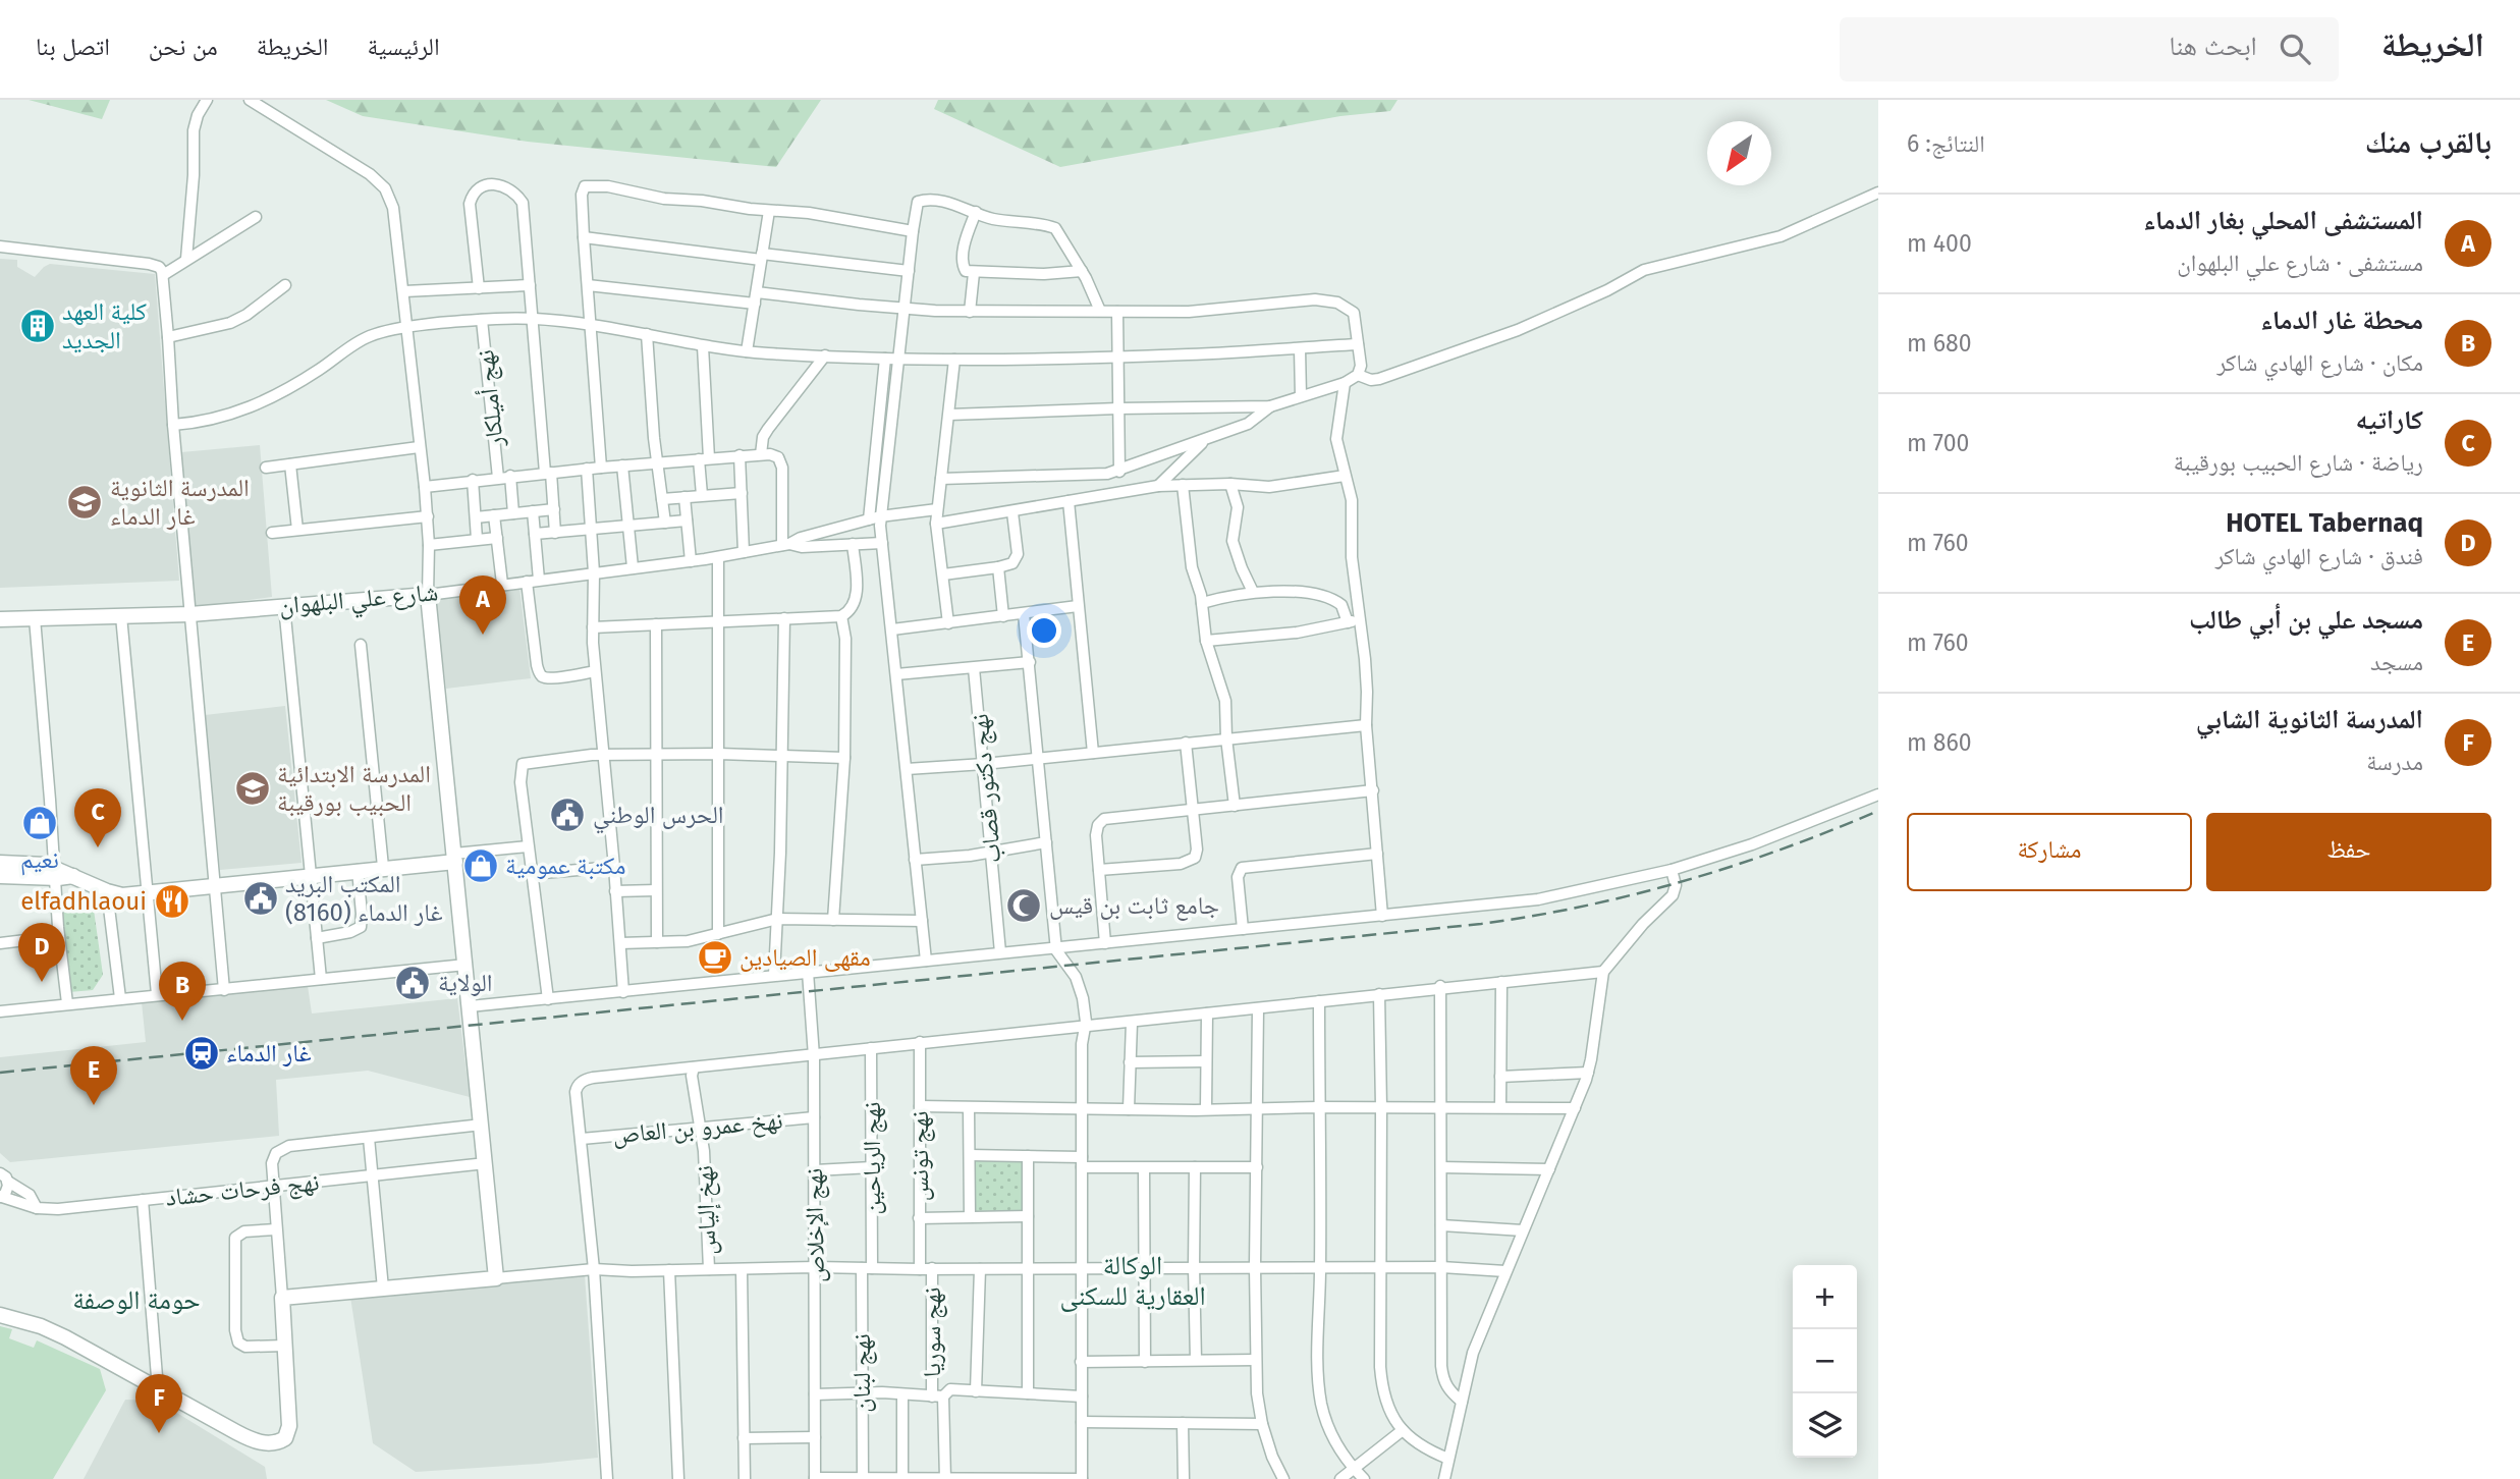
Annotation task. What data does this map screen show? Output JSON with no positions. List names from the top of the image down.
{
  "streets": {
    "street": [
      "نهج أميلكار",
      "شارع علي البلهوان",
      "نهج دكتور قصاب",
      "نهخ عمرو بن العاص",
      "نهج تونس",
      "نهج الرياحين",
      "نهج فرحات حشاد",
      "نهخ إلياس",
      "نهج الإخلاص",
      "نهج سوريا",
      "نهج لبنان"
    ]
  },
  "crossings": [
    ["نهخ عمرو بن العاص", "نهخ إلياس"],
    ["نهخ عمرو بن العاص", "نهج الإخلاص"],
    ["نهج الرياحين", "نهج لبنان"]
  ],
  "districts": ["الوكالة العقارية للسكنى", "حومة الوصفة"],
  "places": {
    "building": ["كلية العهد الجديد"],
    "school or university": ["المدرسة الثانوية غار الدماء", "المدرسة الابتدائية الحبيب بورقيبة"],
    "public building": ["الحرس الوطني", "المكتب البريد غار الدماء (8160)", "الولاية"],
    "shop": ["نعيم", "مكتبة عمومية"],
    "restaurant": ["elfadhlaoui"],
    "mosque": ["جامع ثابت بن قیس"],
    "cafe": ["مقهى الصيادين"],
    "station": ["غار الدماء"]
  },
  "north": "bottom left",
  "page": {
    "header": "الخريطة",
    "search": "ابحث هنا",
    "nav": [
      "الرئيسية",
      "الخريطة",
      "من نحن",
      "اتصل بنا"
    ],
    "heading": ["بالقرب منك", "النتائج: 6"],
    "list": [
      {
        "mark": "A",
        "name": "المستشفى المحلي بغار الدماء",
        "note": "مستشفى · شارع علي البلهوان",
        "value": "400 m"
      },
      {
        "mark": "B",
        "name": "محطة غار الدماء",
        "note": "مكان · شارع الهادي شاكر",
        "value": "680 m"
      },
      {
        "mark": "C",
        "name": "كاراتيه",
        "note": "رياضة · شارع الحبيب بورقيبة",
        "value": "700 m"
      },
      {
        "mark": "D",
        "name": "HOTEL Tabernaq",
        "note": "فندق · شارع الهادي شاكر",
        "value": "760 m"
      },
      {
        "mark": "E",
        "name": "مسجد علي بن أبي طالب",
        "note": "مسجد",
        "value": "760 m"
      },
      {
        "mark": "F",
        "name": "المدرسة الثانوية الشابي",
        "note": "مدرسة",
        "value": "860 m"
      }
    ],
    "pins": [
      "A",
      "C",
      "D",
      "B",
      "E",
      "F"
    ],
    "buttons": ["حفظ", "مشاركة"],
    "map_buttons": ["+", "−"]
  }
}
